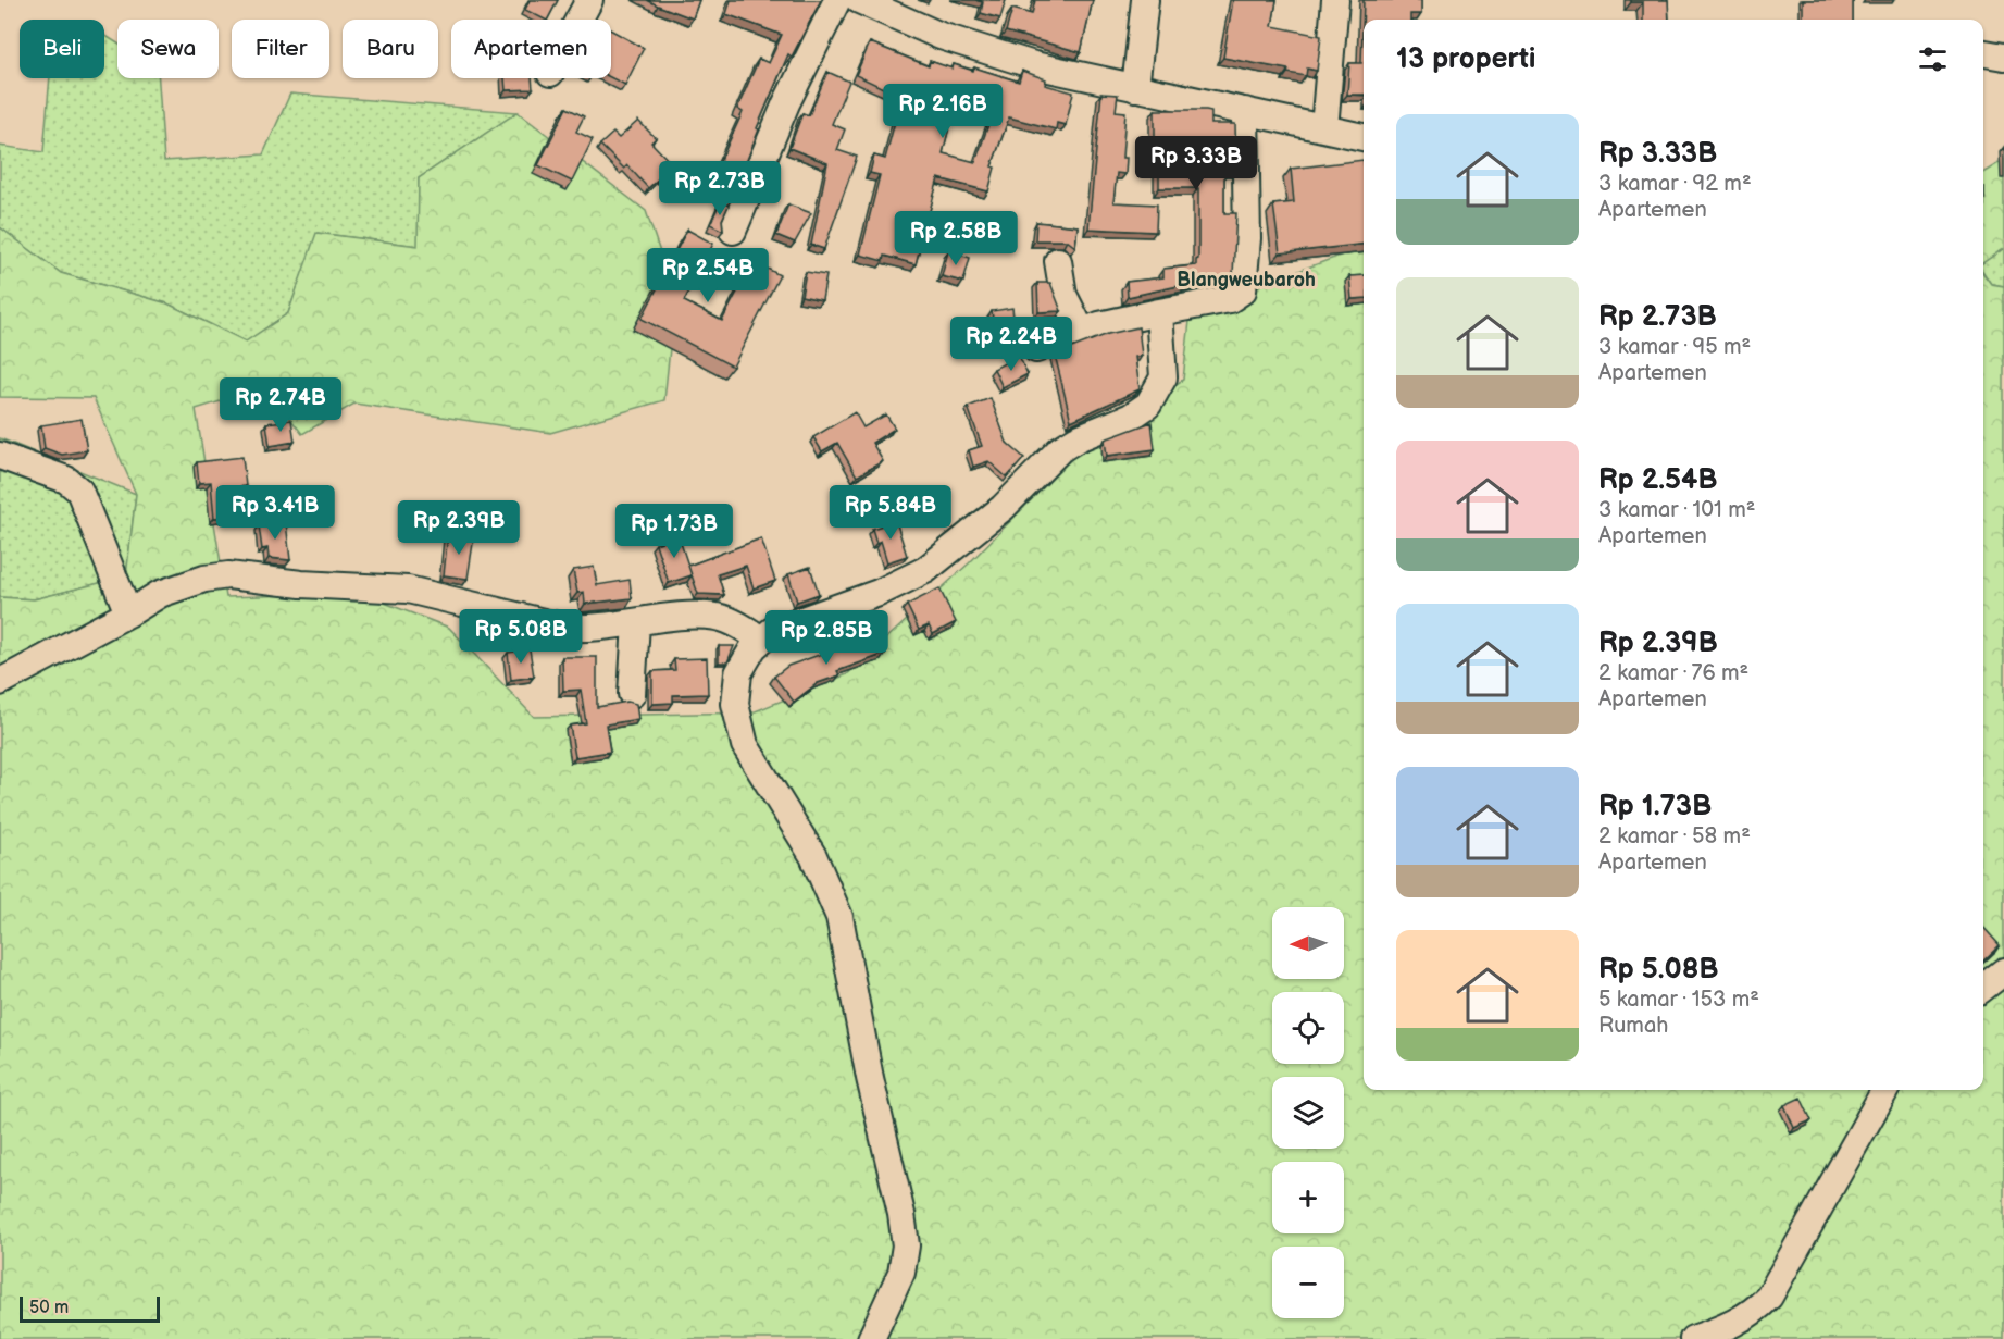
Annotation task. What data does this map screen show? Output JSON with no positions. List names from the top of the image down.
{
  "districts": ["Blangweubaroh"],
  "scale_bar": "50 m",
  "north": "left",
  "page": {
    "chip": [
      "Beli",
      "Sewa",
      "Filter",
      "Baru",
      "Apartemen"
    ],
    "heading": "13 properti",
    "price": [
      "Rp 2.16B",
      "Rp 3.33B",
      "Rp 2.73B",
      "Rp 2.58B",
      "Rp 2.54B",
      "Rp 2.24B",
      "Rp 2.74B",
      "Rp 3.41B",
      "Rp 5.84B",
      "Rp 2.39B",
      "Rp 1.73B",
      "Rp 5.08B",
      "Rp 2.85B"
    ],
    "list": [
      {
        "name": "Rp 3.33B",
        "note": "3 kamar · 92 m² · Apartemen"
      },
      {
        "name": "Rp 2.73B",
        "note": "3 kamar · 95 m² · Apartemen"
      },
      {
        "name": "Rp 2.54B",
        "note": "3 kamar · 101 m² · Apartemen"
      },
      {
        "name": "Rp 2.39B",
        "note": "2 kamar · 76 m² · Apartemen"
      },
      {
        "name": "Rp 1.73B",
        "note": "2 kamar · 58 m² · Apartemen"
      },
      {
        "name": "Rp 5.08B",
        "note": "5 kamar · 153 m² · Rumah"
      }
    ],
    "map_buttons": ["+", "−"],
    "scale": "50 m"
  }
}
